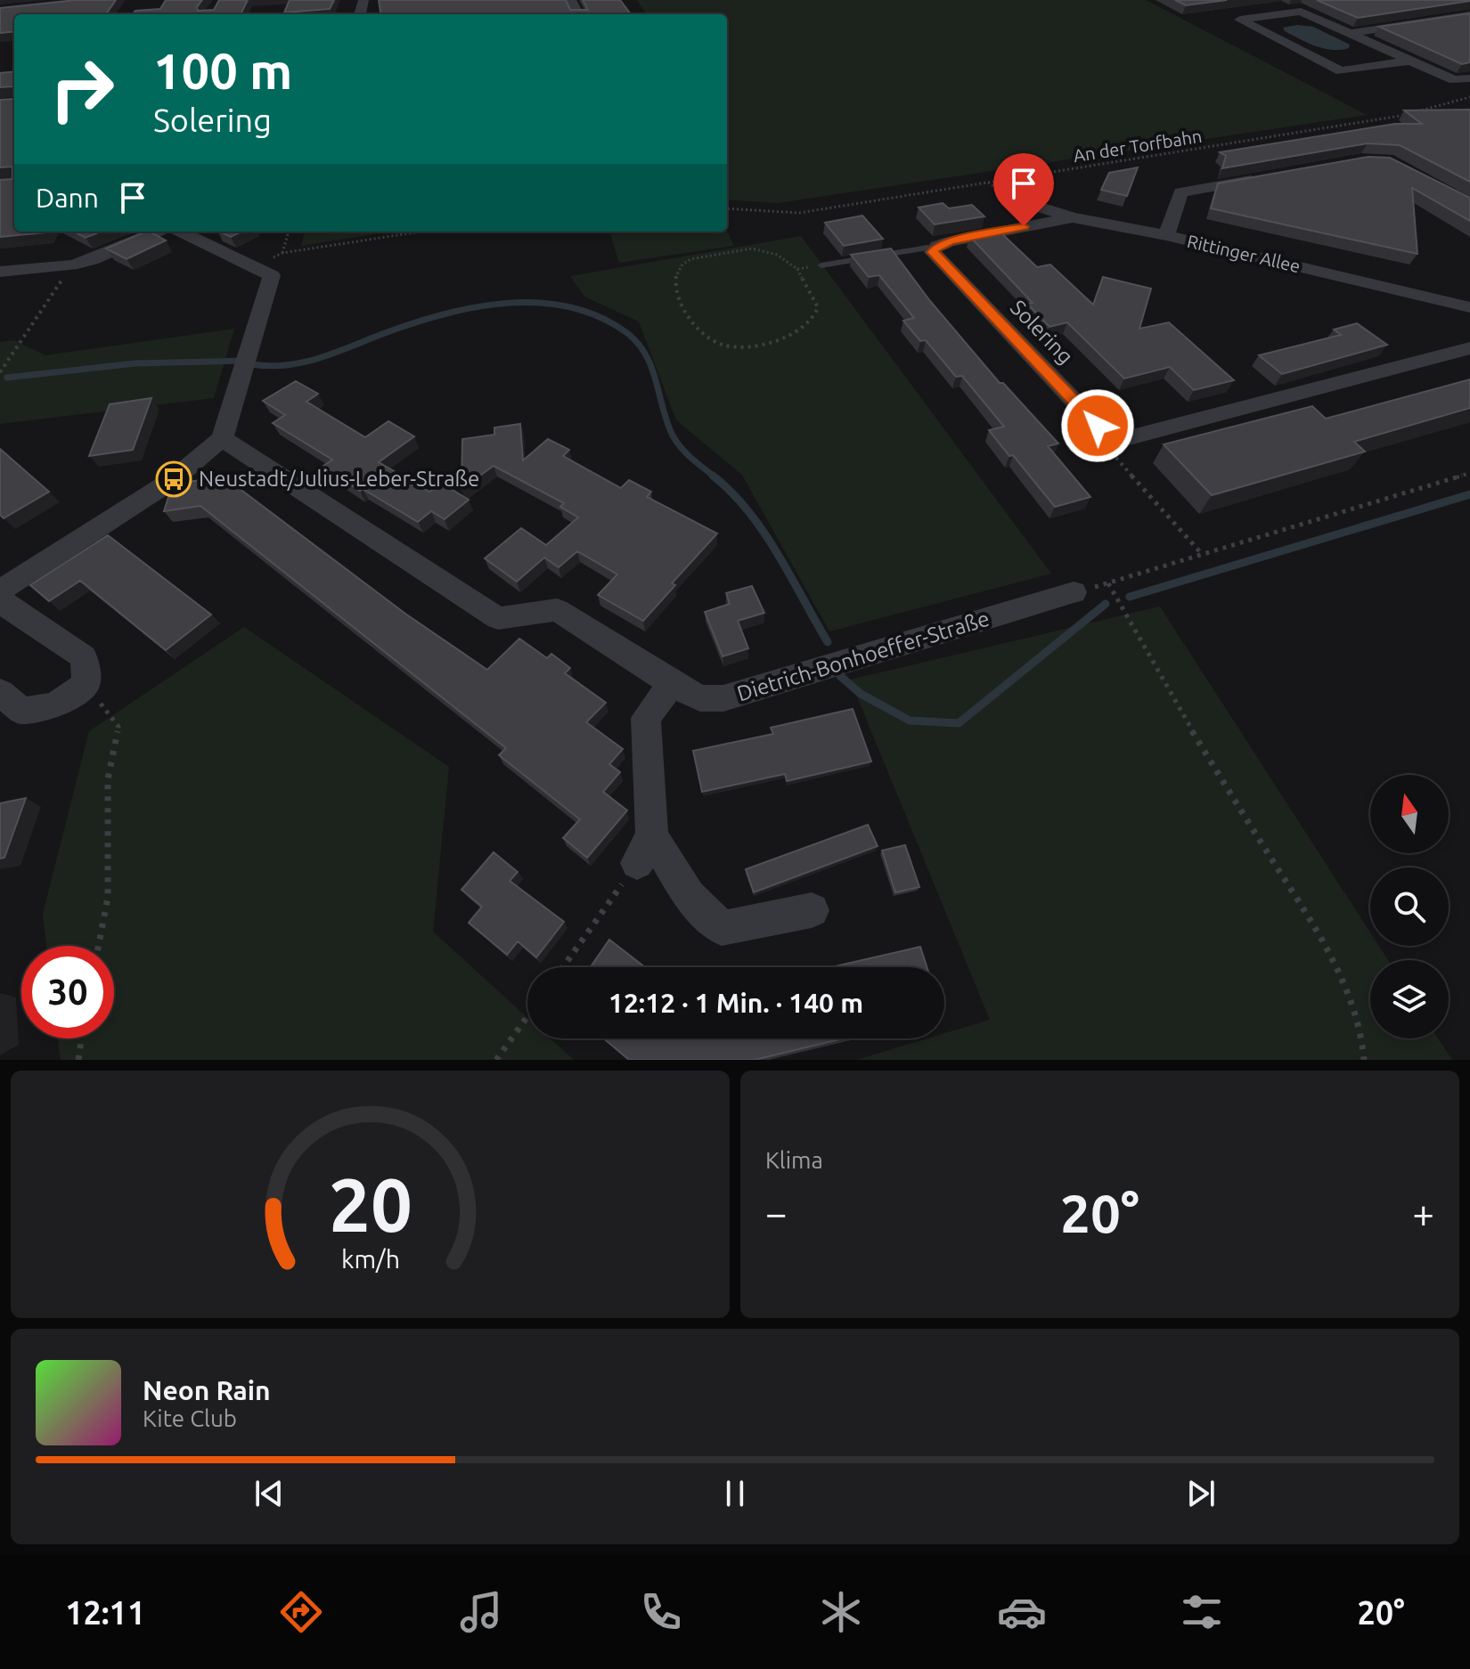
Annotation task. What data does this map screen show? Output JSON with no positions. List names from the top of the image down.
{
  "streets": {
    "street": ["Rittinger Allee", "Solering", "Dietrich-Bonhoeffer-Straße"],
    "path": ["An der Torfbahn"]
  },
  "places": {
    "bus stop": ["Neustadt/Julius-Leber-Straße"]
  },
  "north": "top",
  "page": {
    "turn": ["100 m", "Solering"],
    "then": "Dann",
    "limit": "30",
    "trip": "12:12 · 1 Min. · 140 m",
    "tile": "Klima",
    "heat": ["−", "20°", "+"],
    "song": ["Neon Rain", "Kite Club"],
    "tabs": ["12:11", "20°"],
    "gauge": ["20", "km/h"]
  }
}
